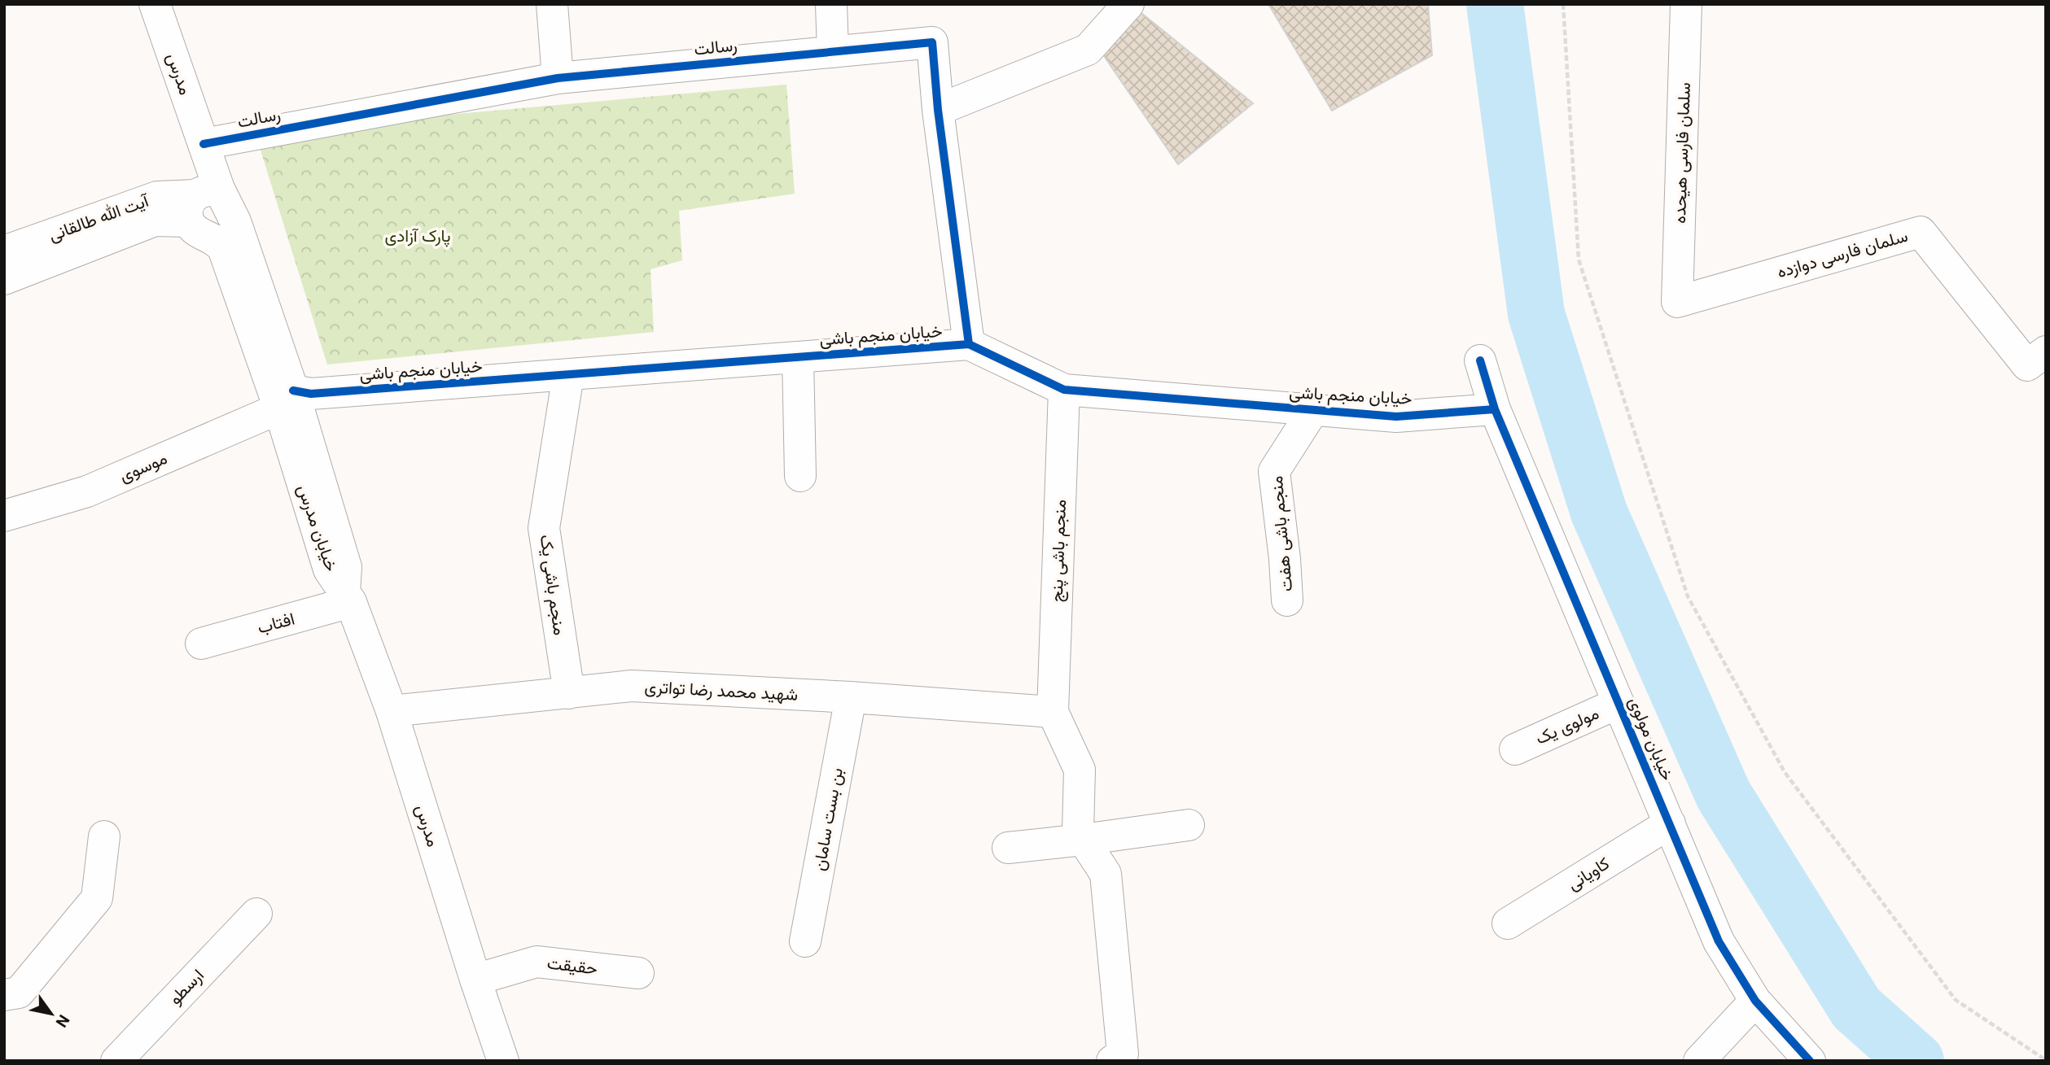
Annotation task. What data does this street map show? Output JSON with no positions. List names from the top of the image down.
{
  "streets": {
    "street": [
      "رسالت",
      "مدرس",
      "سلمان فارسی هیحده",
      "آیت الله طالقانی",
      "سلمان فارسی دوازده",
      "خیابان منجم باشی",
      "موسوی",
      "خیابان مدرس",
      "منجم باشی هفت",
      "منجم باشی پنج",
      "منجم باشی یک",
      "افتاب",
      "شهید محمد رضا تواتری",
      "مولوی یک",
      "خیابان مولوی",
      "بن بست سامان",
      "کاویانی",
      "حقیقت",
      "ارسطو"
    ]
  },
  "crossings": [
    ["رسالت", "مدرس"],
    ["رسالت", "خیابان منجم باشی"],
    ["رسالت", "خیابان مدرس"],
    ["مدرس", "خیابان مدرس"],
    ["مدرس", "افتاب"],
    ["مدرس", "شهید محمد رضا تواتری"],
    ["مدرس", "حقیقت"],
    ["سلمان فارسی هیحده", "سلمان فارسی دوازده"],
    ["آیت الله طالقانی", "خیابان مدرس"],
    ["خیابان منجم باشی", "موسوی"],
    ["خیابان منجم باشی", "خیابان مدرس"],
    ["خیابان منجم باشی", "منجم باشی هفت"],
    ["خیابان منجم باشی", "منجم باشی پنج"],
    ["خیابان منجم باشی", "منجم باشی یک"],
    ["خیابان منجم باشی", "خیابان مولوی"],
    ["موسوی", "خیابان مدرس"],
    ["خیابان مدرس", "افتاب"],
    ["منجم باشی پنج", "شهید محمد رضا تواتری"],
    ["منجم باشی یک", "شهید محمد رضا تواتری"],
    ["شهید محمد رضا تواتری", "بن بست سامان"],
    ["مولوی یک", "خیابان مولوی"],
    ["خیابان مولوی", "کاویانی"]
  ],
  "parks": ["پارک آزادی"],
  "north": "bottom right"
}
